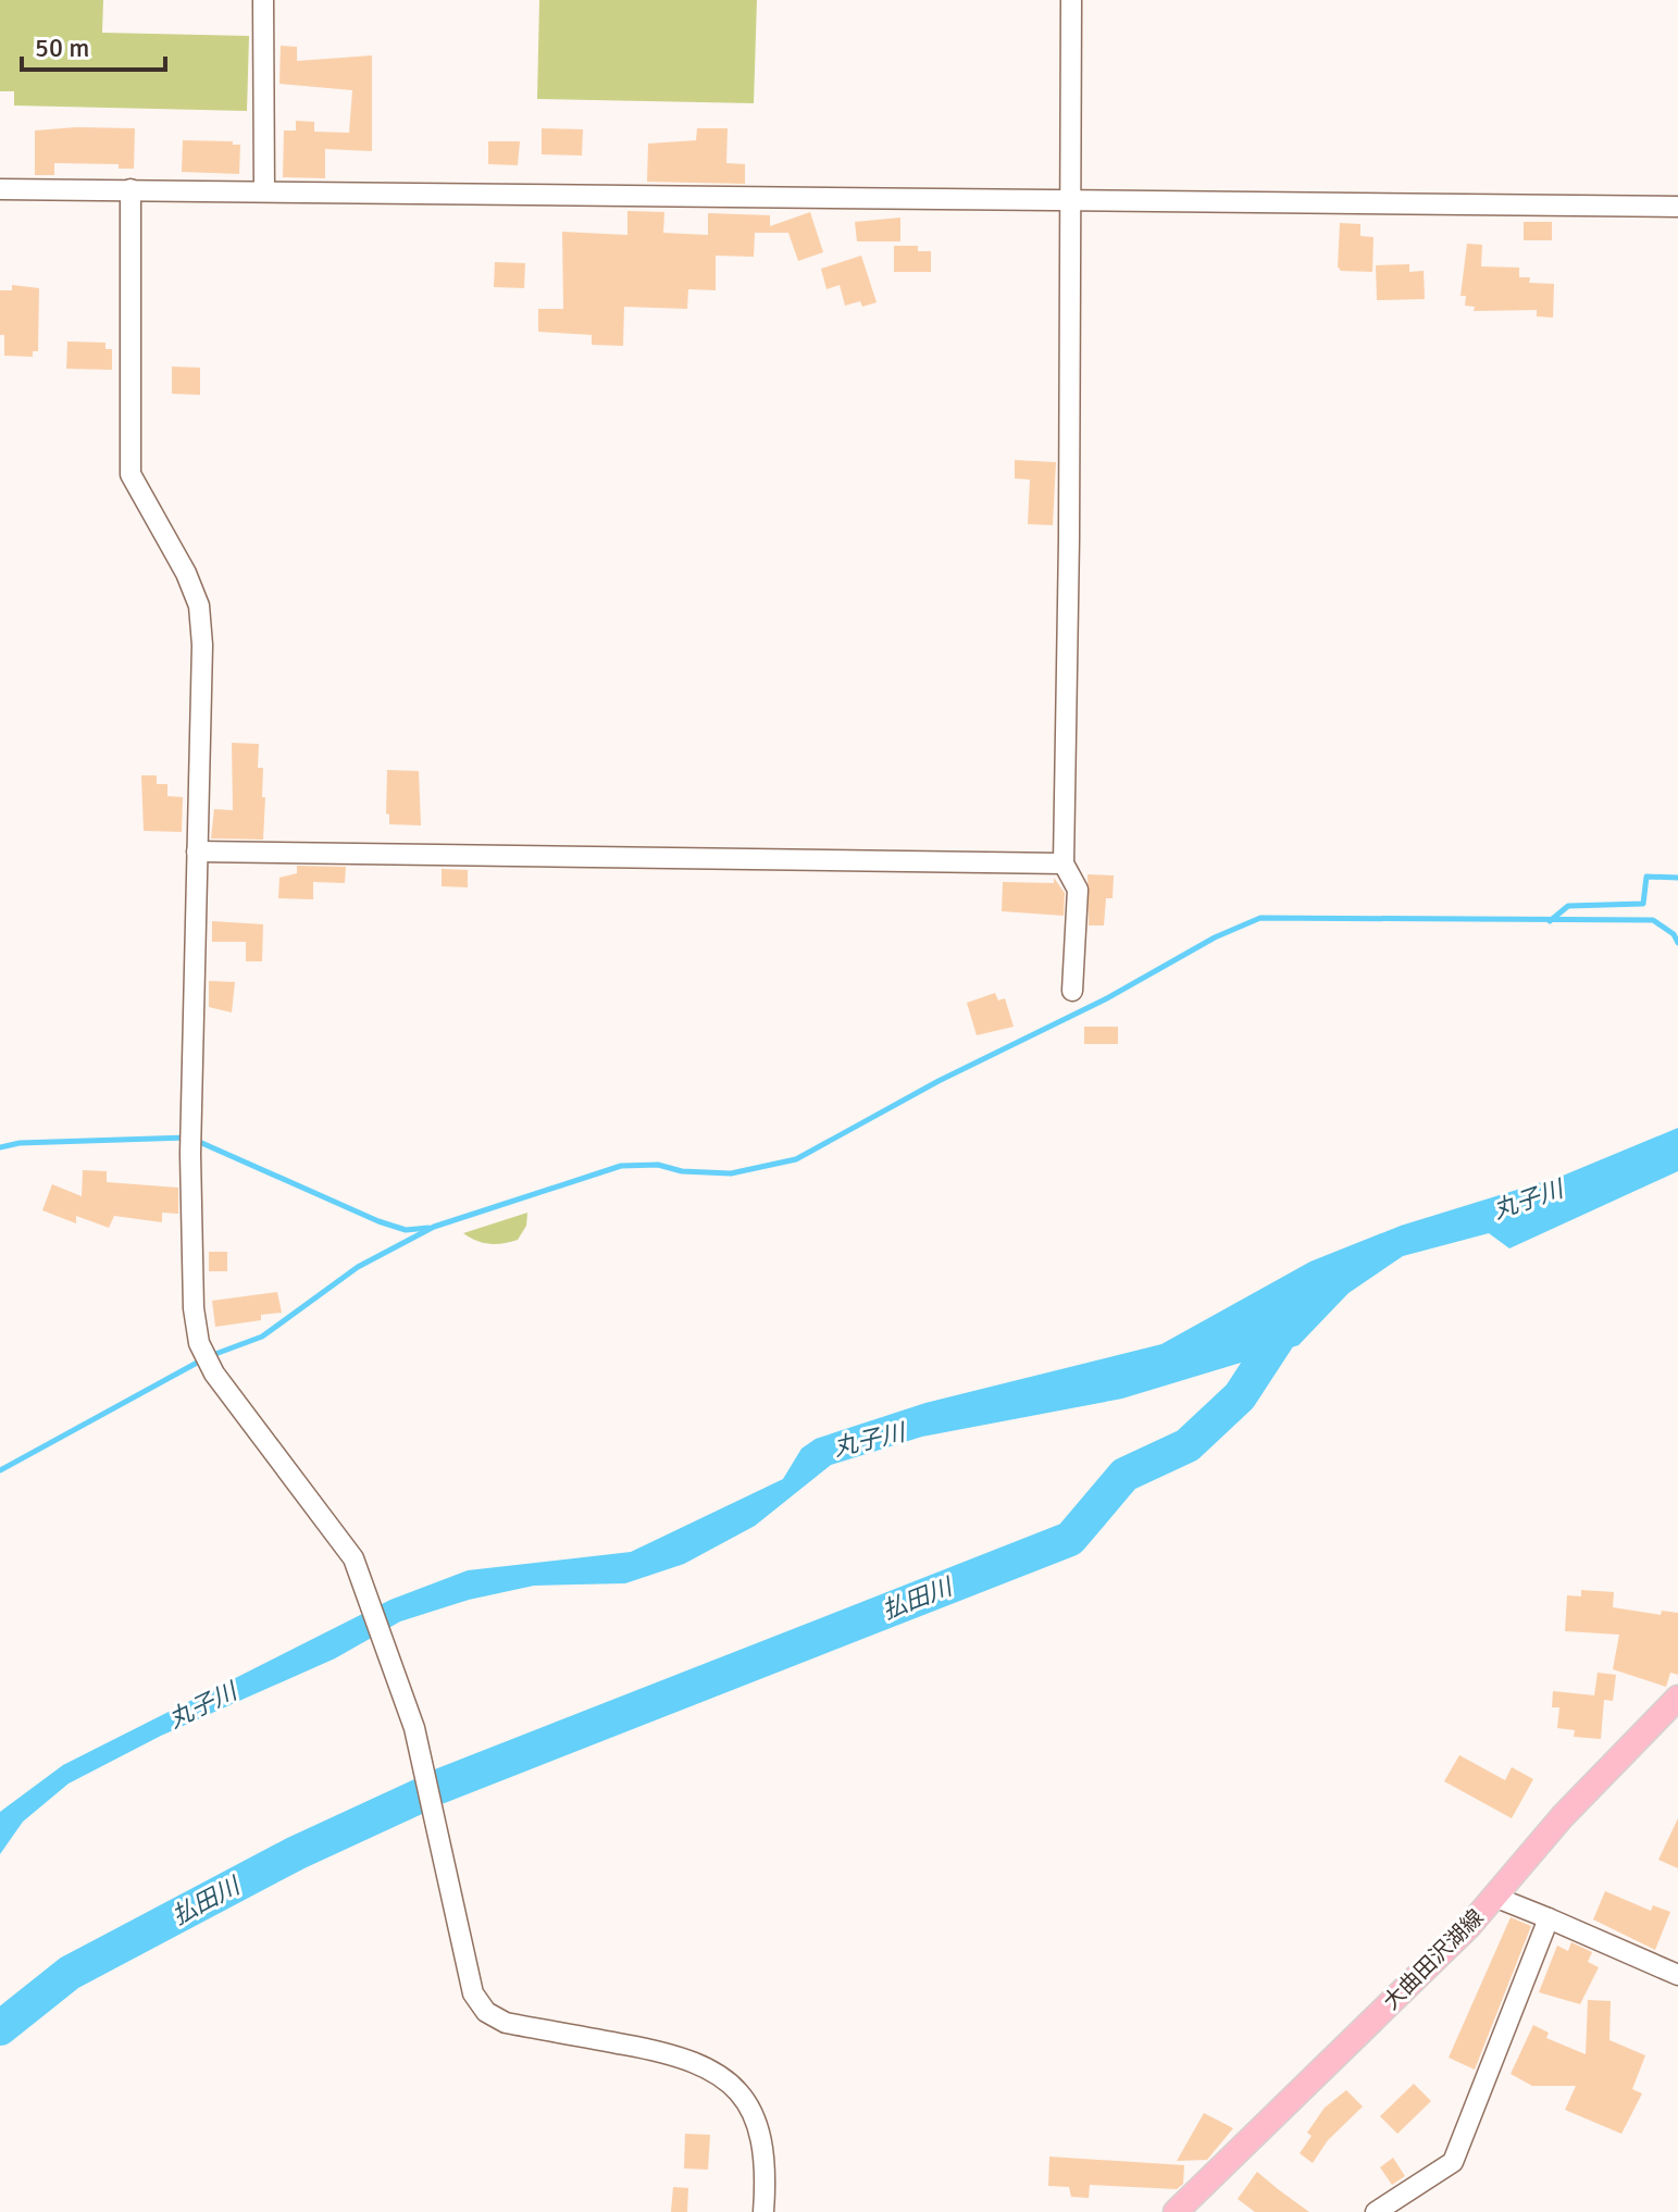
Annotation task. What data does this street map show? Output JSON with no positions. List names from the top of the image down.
{
  "streets": {
    "main road": ["大曲田沢湖線"]
  },
  "water": ["丸子川", "払田川"],
  "scale_bar": "50 m"
}
